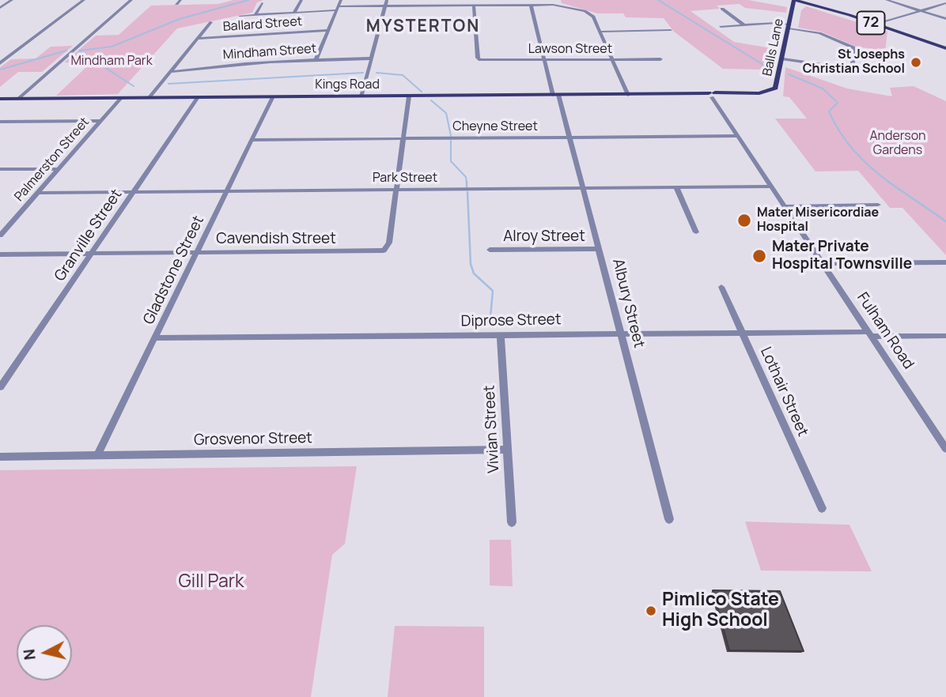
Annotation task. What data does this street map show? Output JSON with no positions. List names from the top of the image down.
{
  "streets": {
    "main road": ["72", "Balls Lane", "Kings Road"],
    "street": [
      "Ballard Street",
      "Lawson Street",
      "Mindham Street",
      "Cheyne Street",
      "Palmerston Street",
      "Park Street",
      "Granville Street",
      "Alroy Street",
      "Cavendish Street",
      "Gladstone Street",
      "Albury Street",
      "Diprose Street",
      "Fulham Road",
      "Lothair Street",
      "Vivian Street",
      "Grosvenor Street"
    ]
  },
  "crossings": [
    ["72", "Balls Lane"],
    ["Balls Lane", "Kings Road"],
    ["Balls Lane", "Fulham Road"],
    ["Lawson Street", "Albury Street"],
    ["Kings Road", "Palmerston Street"],
    ["Kings Road", "Granville Street"],
    ["Kings Road", "Gladstone Street"],
    ["Kings Road", "Albury Street"],
    ["Kings Road", "Fulham Road"],
    ["Cheyne Street", "Gladstone Street"],
    ["Cheyne Street", "Albury Street"],
    ["Cheyne Street", "Fulham Road"],
    ["Palmerston Street", "Park Street"],
    ["Park Street", "Granville Street"],
    ["Park Street", "Cavendish Street"],
    ["Park Street", "Gladstone Street"],
    ["Park Street", "Albury Street"],
    ["Park Street", "Fulham Road"],
    ["Granville Street", "Cavendish Street"],
    ["Alroy Street", "Albury Street"],
    ["Cavendish Street", "Gladstone Street"],
    ["Gladstone Street", "Diprose Street"],
    ["Gladstone Street", "Grosvenor Street"],
    ["Albury Street", "Diprose Street"],
    ["Diprose Street", "Fulham Road"],
    ["Diprose Street", "Lothair Street"],
    ["Diprose Street", "Vivian Street"],
    ["Vivian Street", "Grosvenor Street"]
  ],
  "districts": ["MYSTERTON"],
  "parks": ["Mindham Park", "Anderson Gardens", "Gill Park"],
  "places": [
    "St Josephs Christian School",
    "Mater Misericordiae Hospital",
    "Mater Private Hospital Townsville",
    "Pimlico State High School"
  ],
  "north": "left"
}
